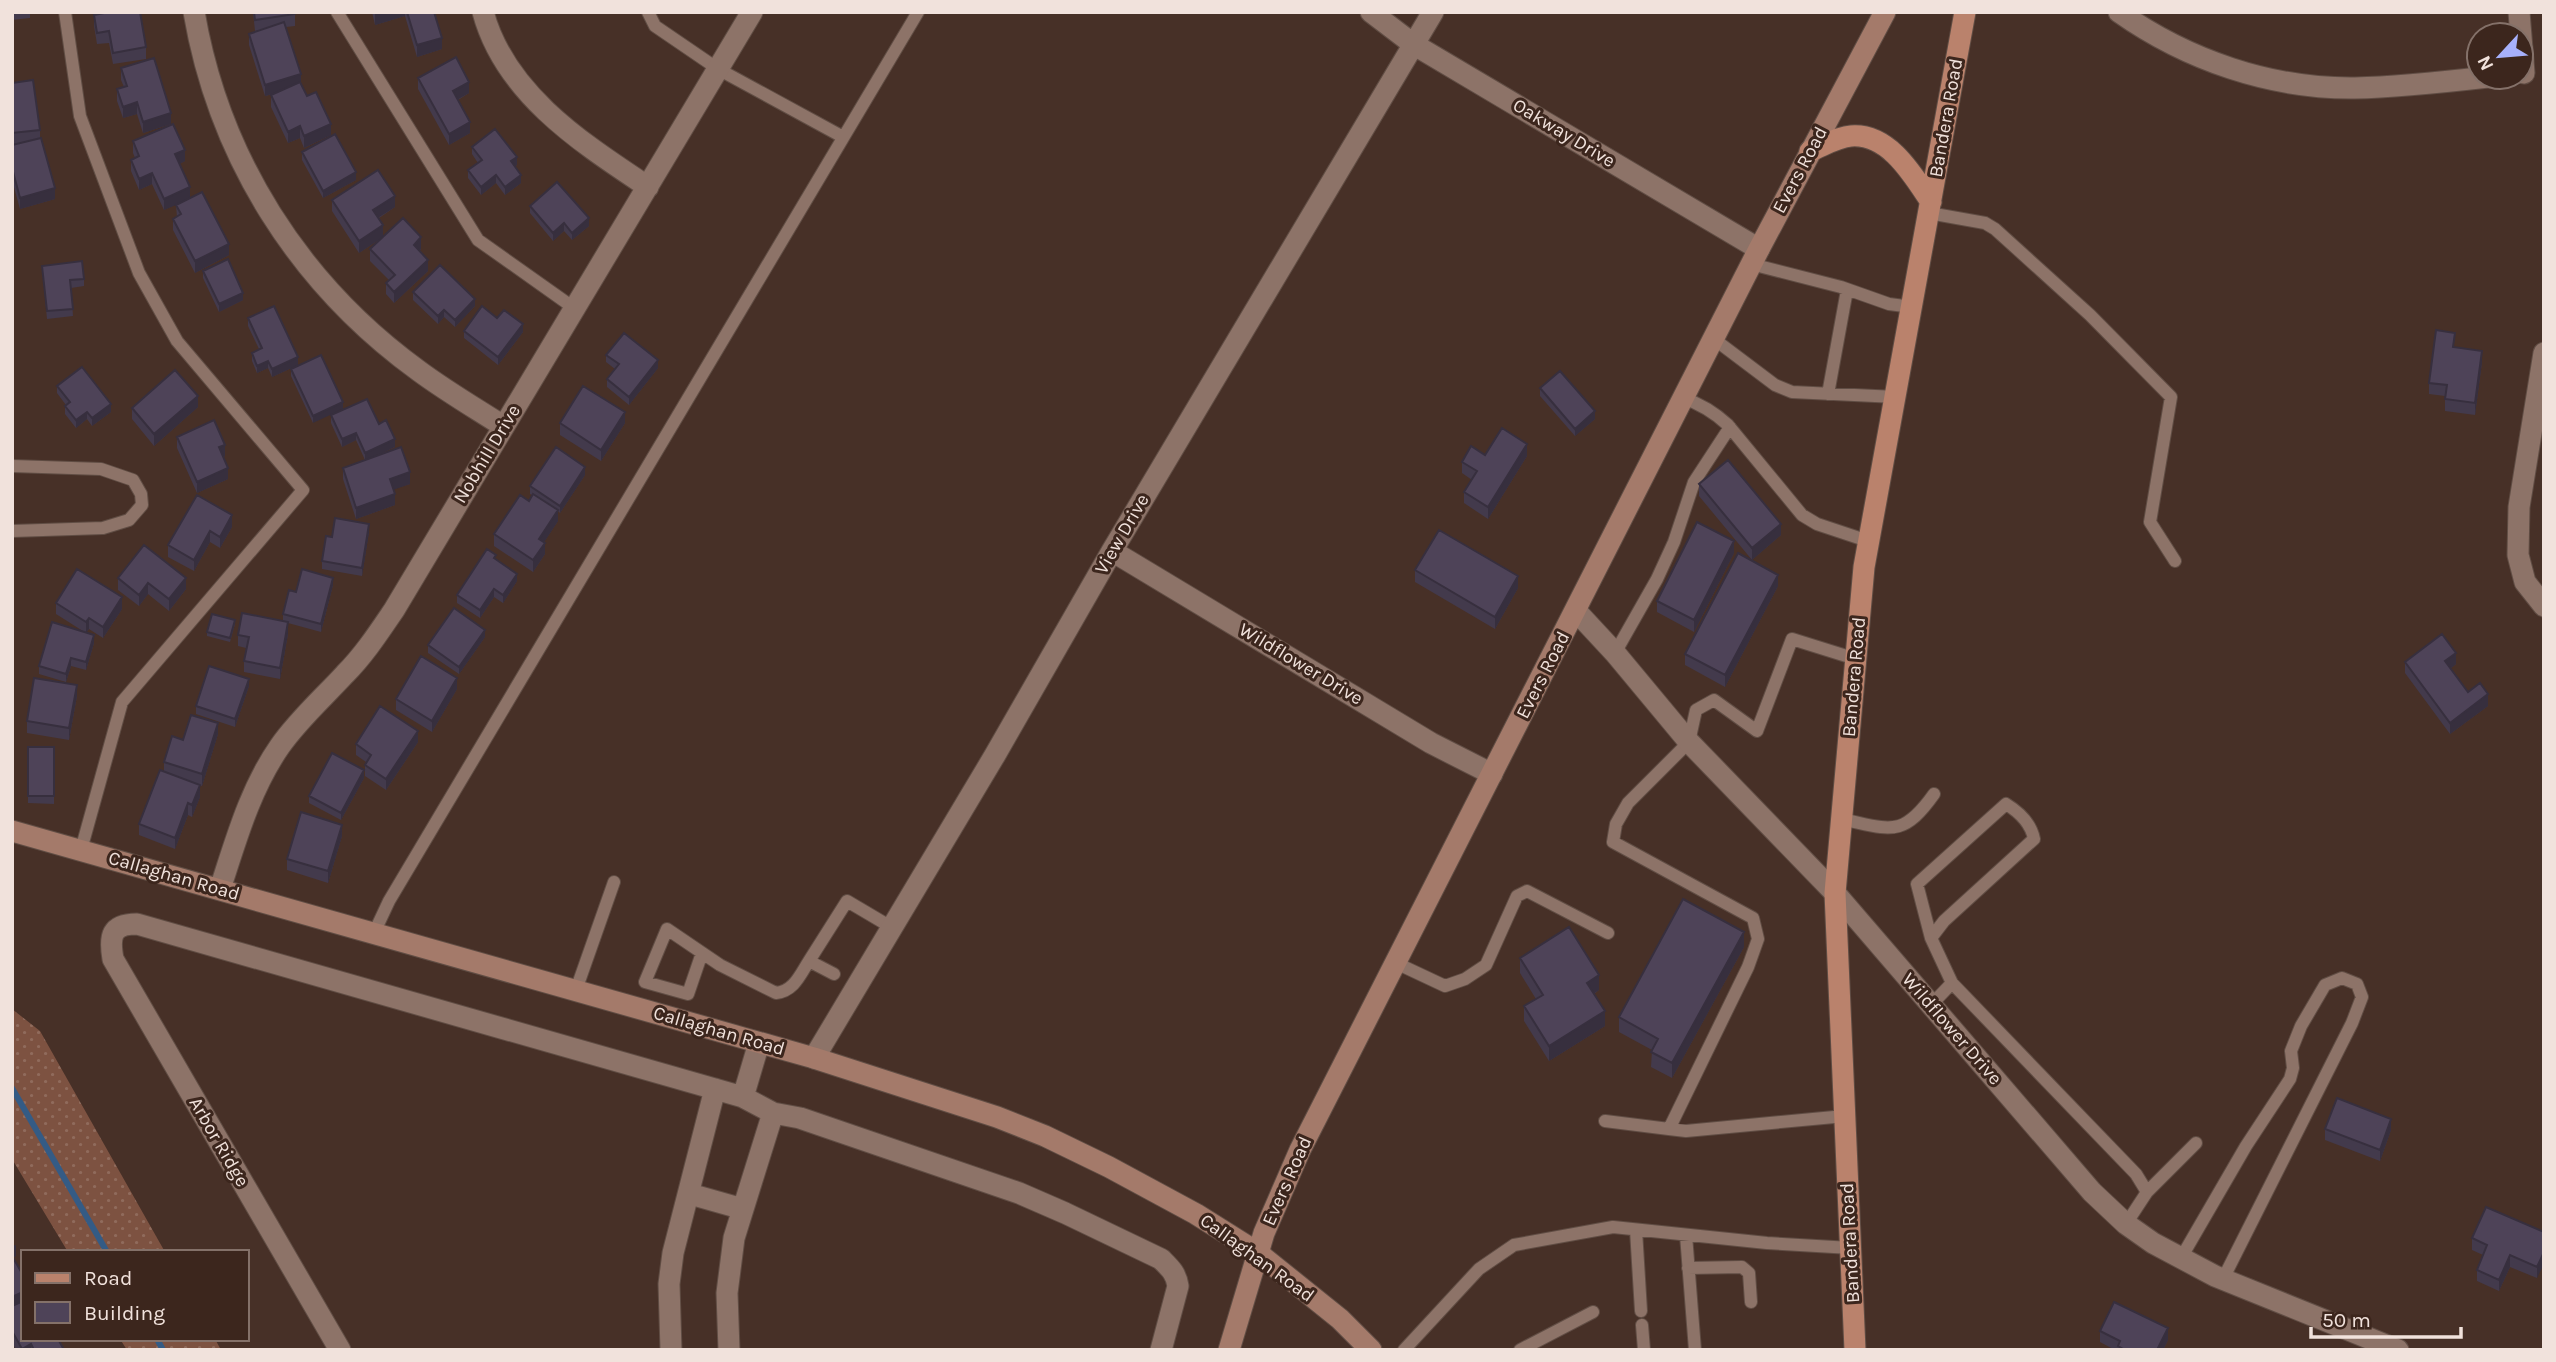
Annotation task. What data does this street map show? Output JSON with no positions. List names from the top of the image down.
{
  "streets": {
    "main road": ["Bandera Road", "Evers Road", "Callaghan Road"],
    "street": [
      "Oakway Drive",
      "Nobhill Drive",
      "View Drive",
      "Wildflower Drive",
      "Arbor Ridge"
    ]
  },
  "crossings": [
    ["Bandera Road", "Wildflower Drive"],
    ["Oakway Drive", "Evers Road"],
    ["Oakway Drive", "View Drive"],
    ["Evers Road", "Wildflower Drive"],
    ["Evers Road", "Callaghan Road"],
    ["Nobhill Drive", "Callaghan Road"],
    ["View Drive", "Wildflower Drive"],
    ["View Drive", "Callaghan Road"]
  ],
  "legend": ["Road", "Building"],
  "scale_bar": "50 m",
  "north": "bottom left"
}
